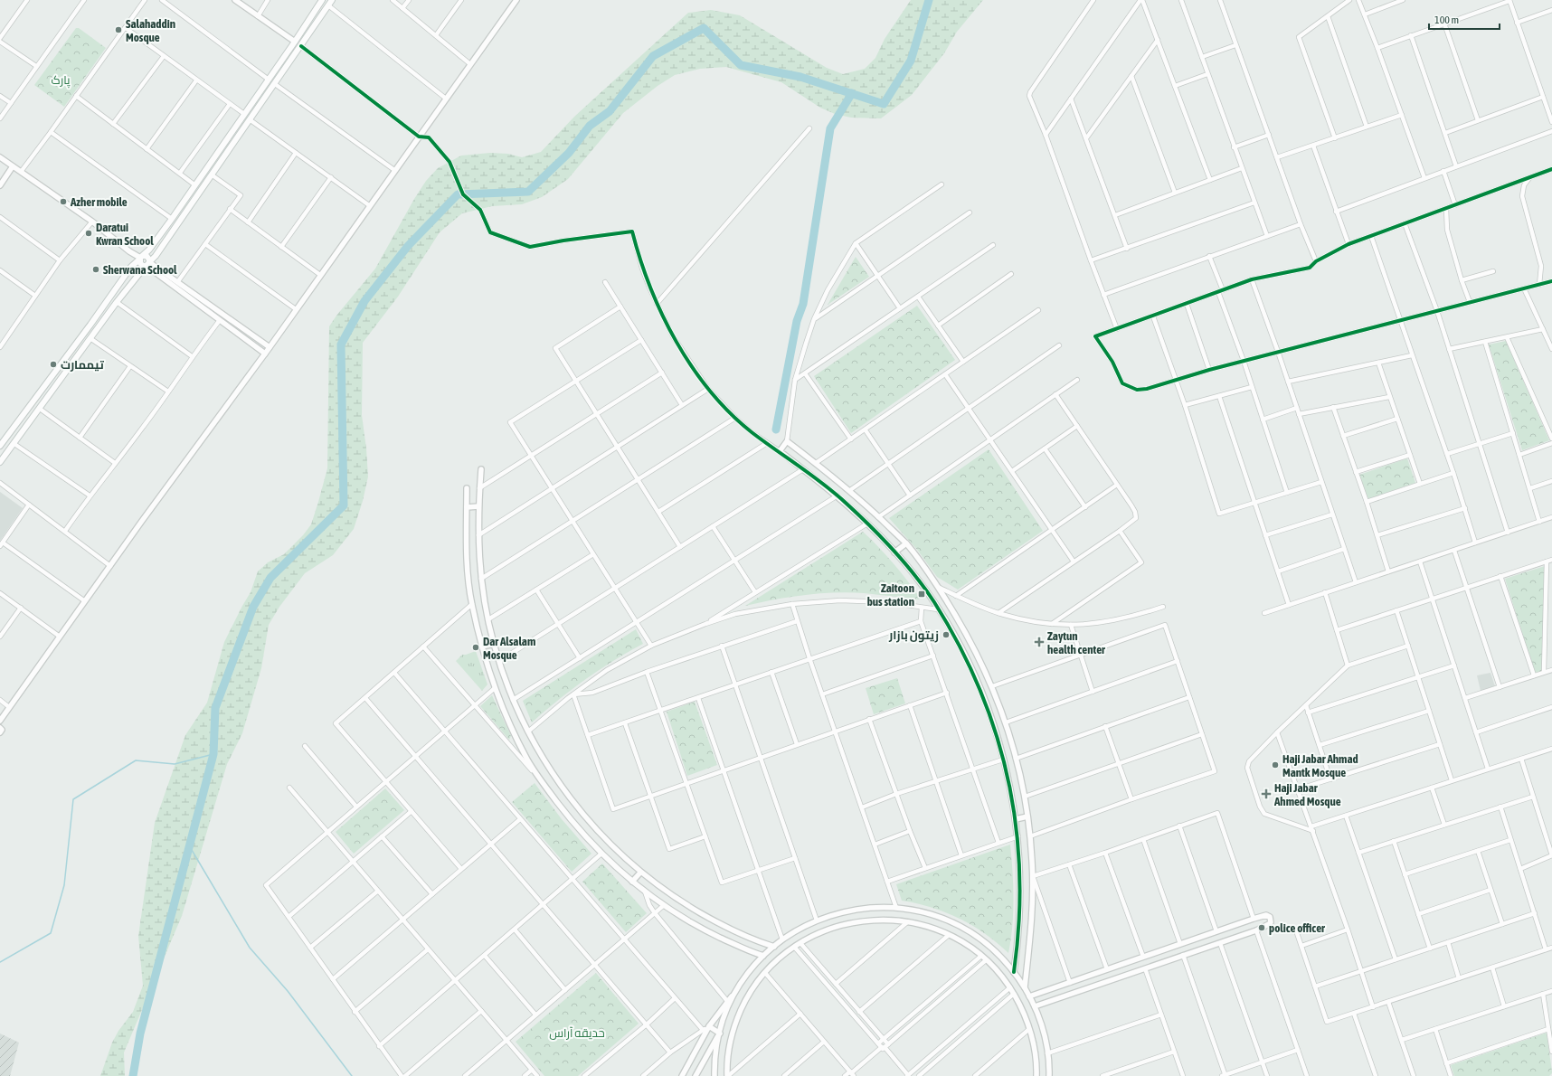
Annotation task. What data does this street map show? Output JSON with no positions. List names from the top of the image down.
{
  "parks": ["پارک", "حديقه آراس"],
  "places": {
    "other": [
      "Salahaddin Mosque",
      "Azher mobile",
      "Daratui Kwran School",
      "Sherwana School",
      "تیممارت",
      "زيتون بازار",
      "Dar Alsalam Mosque",
      "Haji Jabar Ahmad Mantk Mosque",
      "police officer"
    ],
    "transit": ["Zaitoon bus station"],
    "health": ["Zaytun health center", "Haji Jabar Ahmed Mosque"]
  },
  "scale_bar": "100 m"
}
